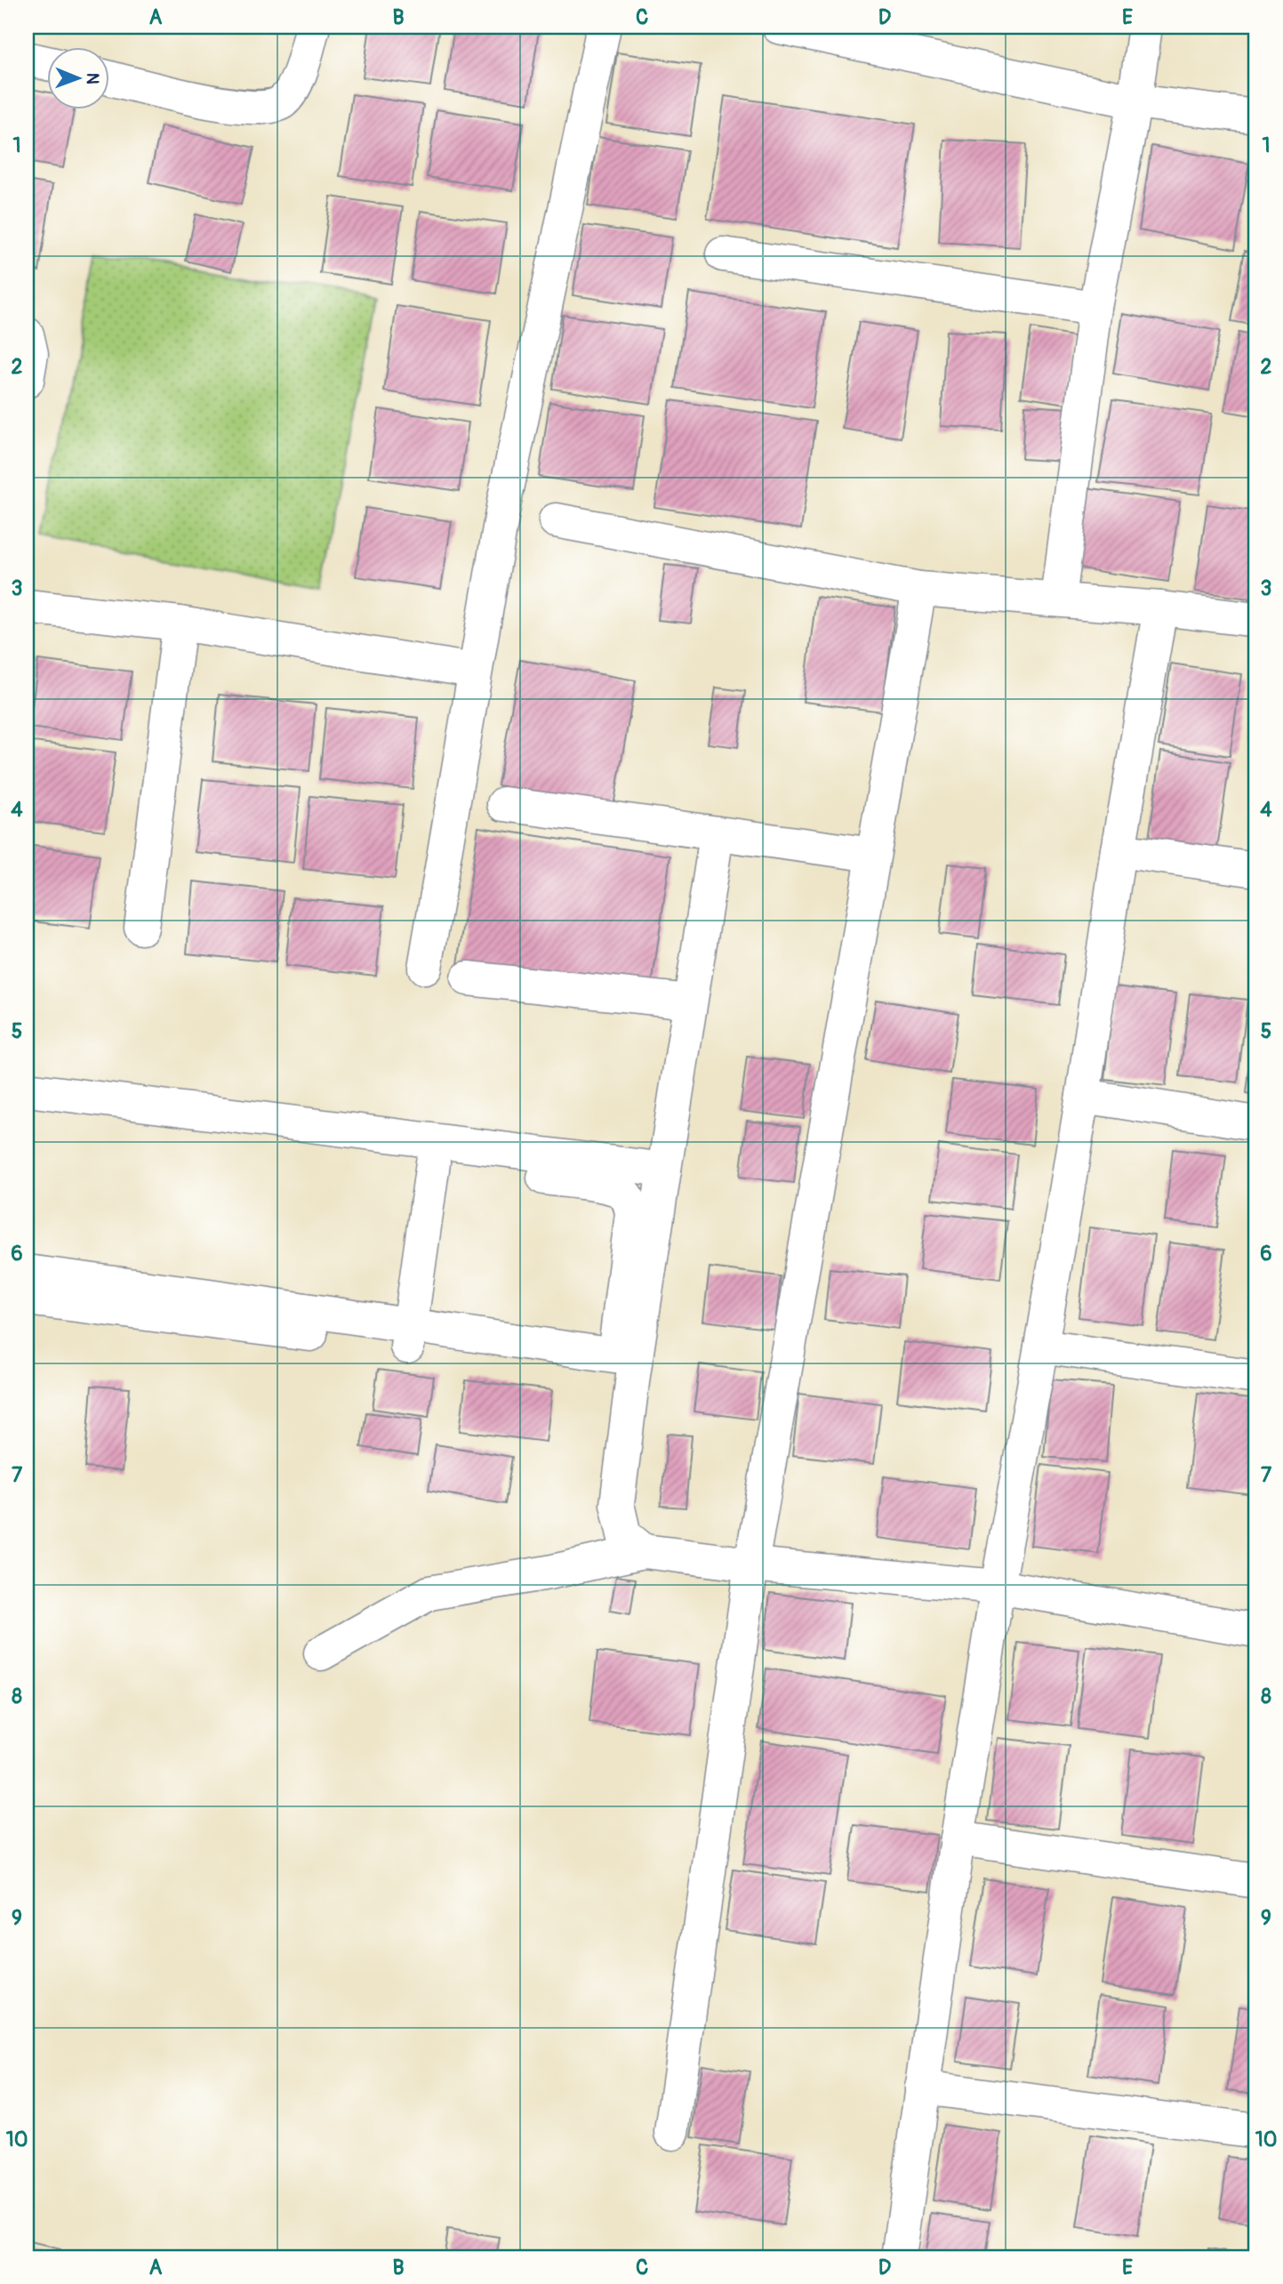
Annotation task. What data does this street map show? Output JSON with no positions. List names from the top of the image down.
{
  "north": "right",
  "grid": {
    "columns": [
      "A",
      "B",
      "C",
      "D",
      "E"
    ],
    "rows": [
      "1",
      "2",
      "3",
      "4",
      "5",
      "6",
      "7",
      "8",
      "9",
      "10"
    ]
  }
}
